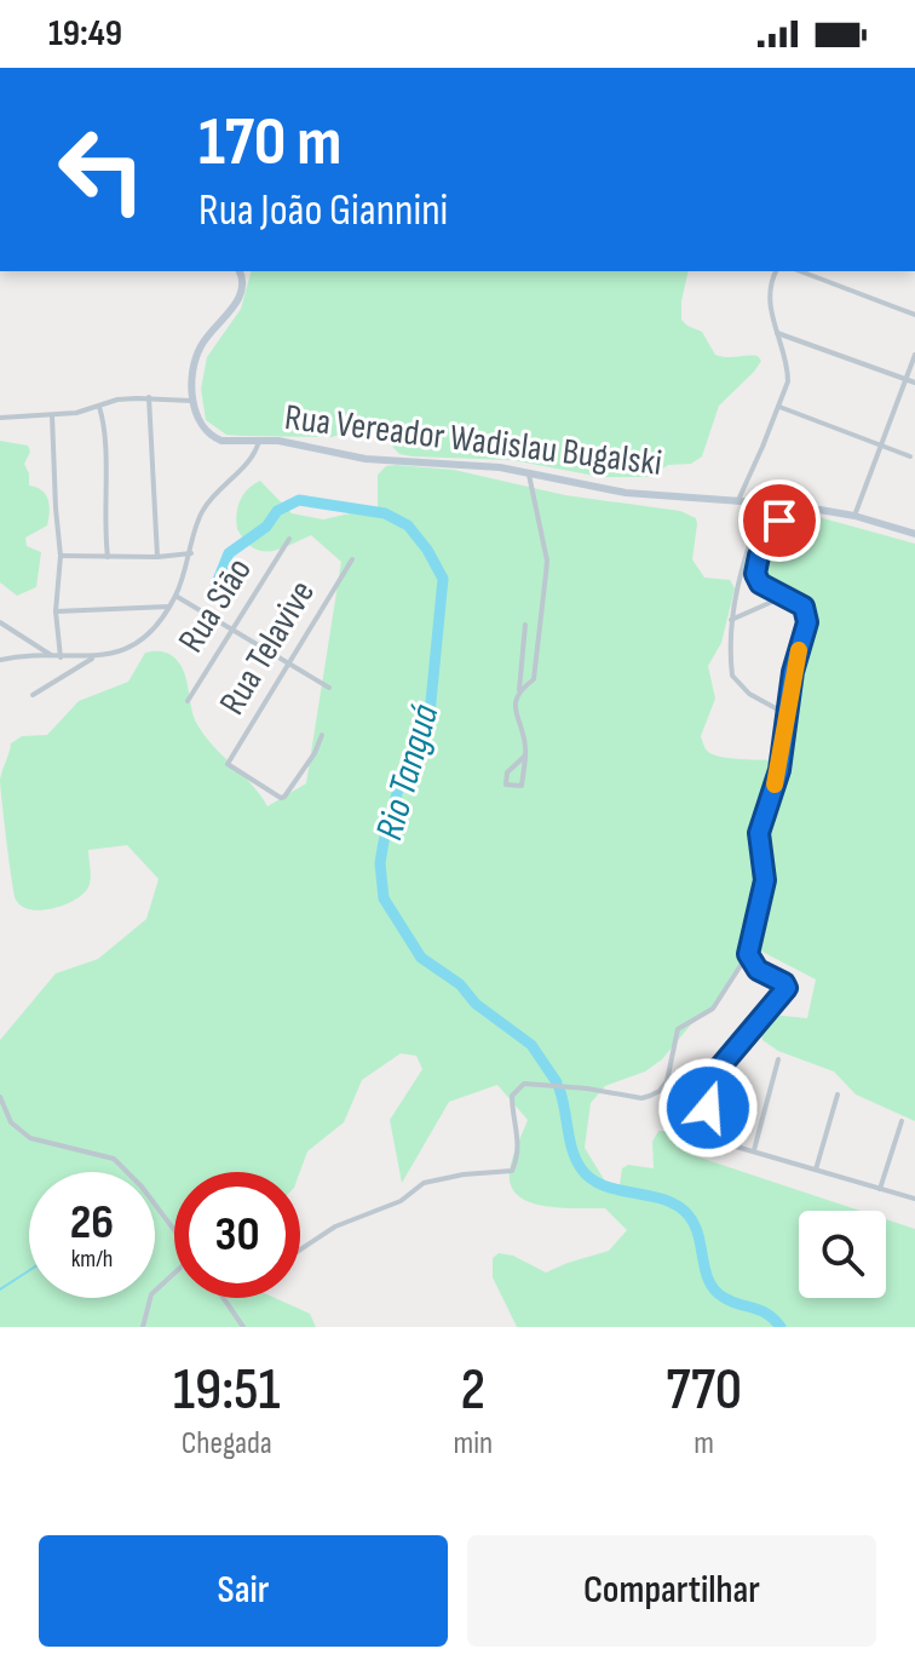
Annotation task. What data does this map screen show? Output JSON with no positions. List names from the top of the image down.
{
  "streets": {
    "main road": ["Rua Vereador Wadislau Bugalski"],
    "street": ["Rua Sião", "Rua Telavive"]
  },
  "water": ["Rio Tanguá"],
  "page": {
    "status": "19:49",
    "turn": ["170 m", "Rua João Giannini"],
    "speed": "26 km/h",
    "limit": "30",
    "eta": [
      "19:51",
      "Chegada",
      "2",
      "min",
      "770",
      "m"
    ],
    "buttons": ["Sair", "Compartilhar"]
  }
}
